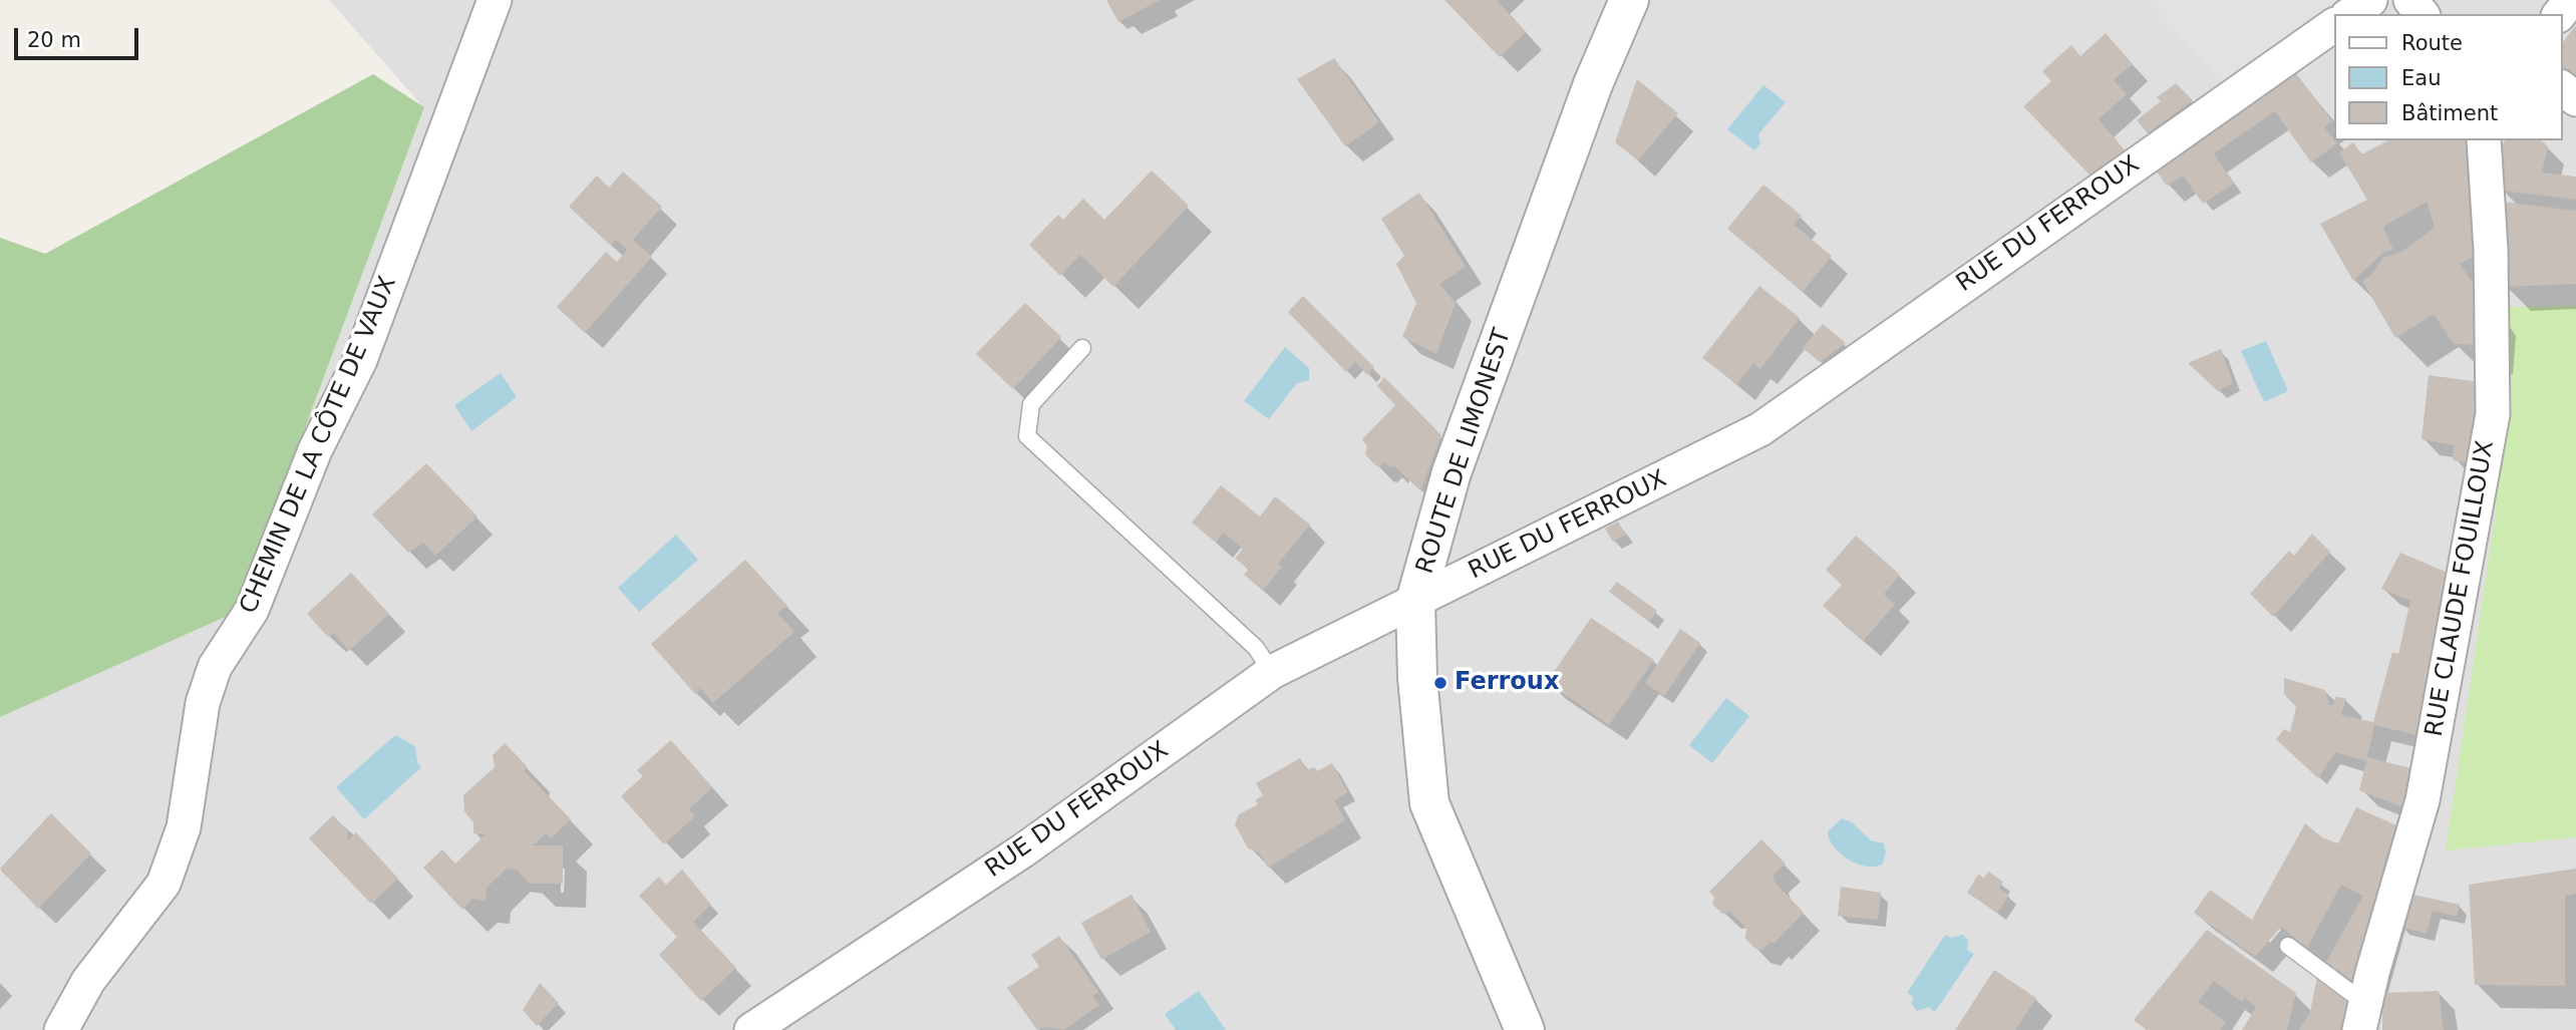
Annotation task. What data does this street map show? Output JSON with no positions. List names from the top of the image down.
{
  "streets": {
    "street": [
      "RUE DU FERROUX",
      "CHEMIN DE LA CÔTE DE VAUX",
      "ROUTE DE LIMONEST",
      "RUE CLAUDE FOUILLOUX"
    ]
  },
  "crossings": [
    ["RUE DU FERROUX", "ROUTE DE LIMONEST"]
  ],
  "places": ["Ferroux"],
  "legend": ["Route", "Eau", "Bâtiment"],
  "scale_bar": "20 m"
}
